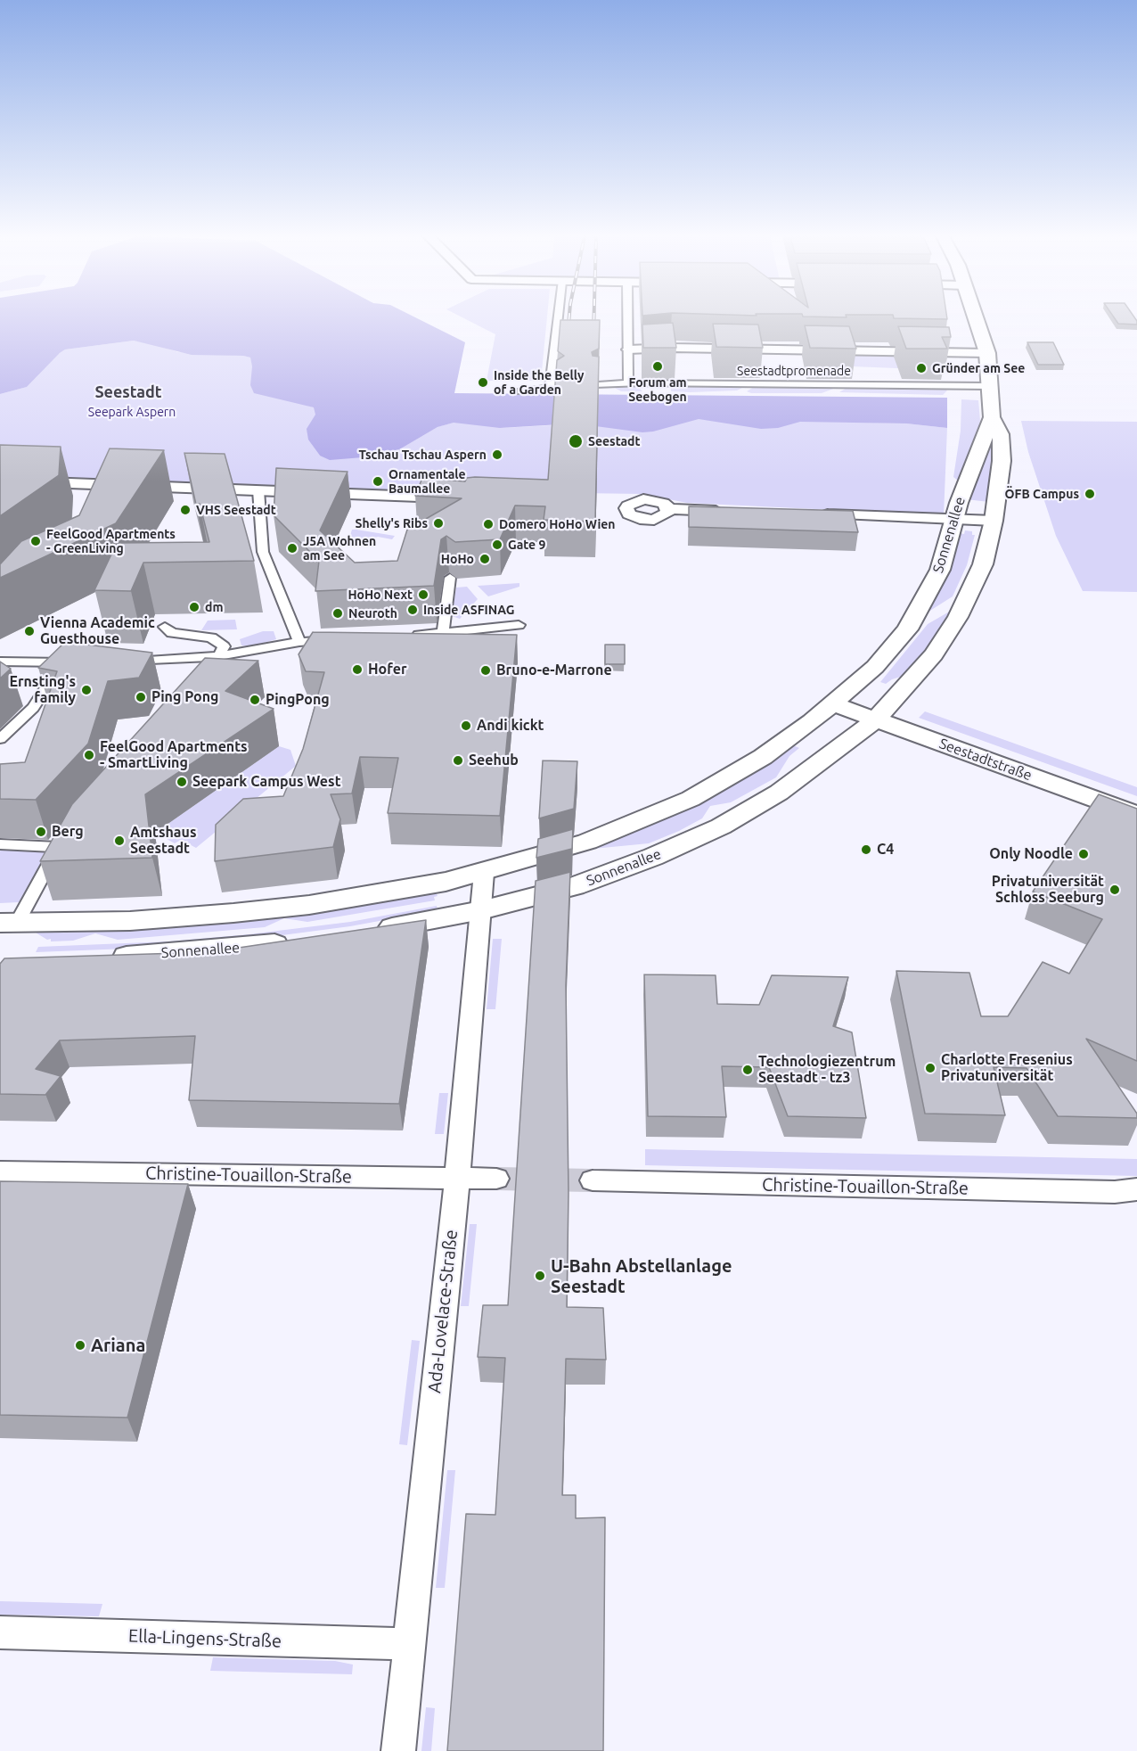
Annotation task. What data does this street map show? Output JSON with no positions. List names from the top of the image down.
{
  "streets": {
    "street": [
      "Seestadtpromenade",
      "Sonnenallee",
      "Seestadtstraße",
      "Christine-Touaillon-Straße",
      "Ada-Lovelace-Straße",
      "Ella-Lingens-Straße"
    ]
  },
  "crossings": [
    ["Seestadtpromenade", "Sonnenallee"],
    ["Sonnenallee", "Seestadtstraße"],
    ["Sonnenallee", "Ada-Lovelace-Straße"],
    ["Christine-Touaillon-Straße", "Ada-Lovelace-Straße"],
    ["Ada-Lovelace-Straße", "Ella-Lingens-Straße"]
  ],
  "districts": ["Seestadt"],
  "parks": ["Seepark Aspern"],
  "places": [
    "Forum am Seebogen",
    "Gründer am See",
    "Inside the Belly of a Garden",
    "Seestadt",
    "Tschau Tschau Aspern",
    "Ornamentale Baumallee",
    "ÖFB Campus",
    "VHS Seestadt",
    "Shelly's Ribs",
    "Domero HoHo Wien",
    "FeelGood Apartments - GreenLiving",
    "Gate 9",
    "J5A Wohnen am See",
    "HoHo",
    "HoHo Next",
    "dm",
    "Inside ASFINAG",
    "Neuroth",
    "Vienna Academic Guesthouse",
    "Hofer",
    "Bruno-e-Marrone",
    "Ernsting's family",
    "Ping Pong",
    "PingPong",
    "Andi kickt",
    "FeelGood Apartments - SmartLiving",
    "Seehub",
    "Seepark Campus West",
    "Berg",
    "Amtshaus Seestadt",
    "C4",
    "Only Noodle",
    "Privatuniversität Schloss Seeburg",
    "Charlotte Fresenius Privatuniversität",
    "Technologiezentrum Seestadt - tz3",
    "U-Bahn Abstellanlage Seestadt",
    "Ariana"
  ]
}
